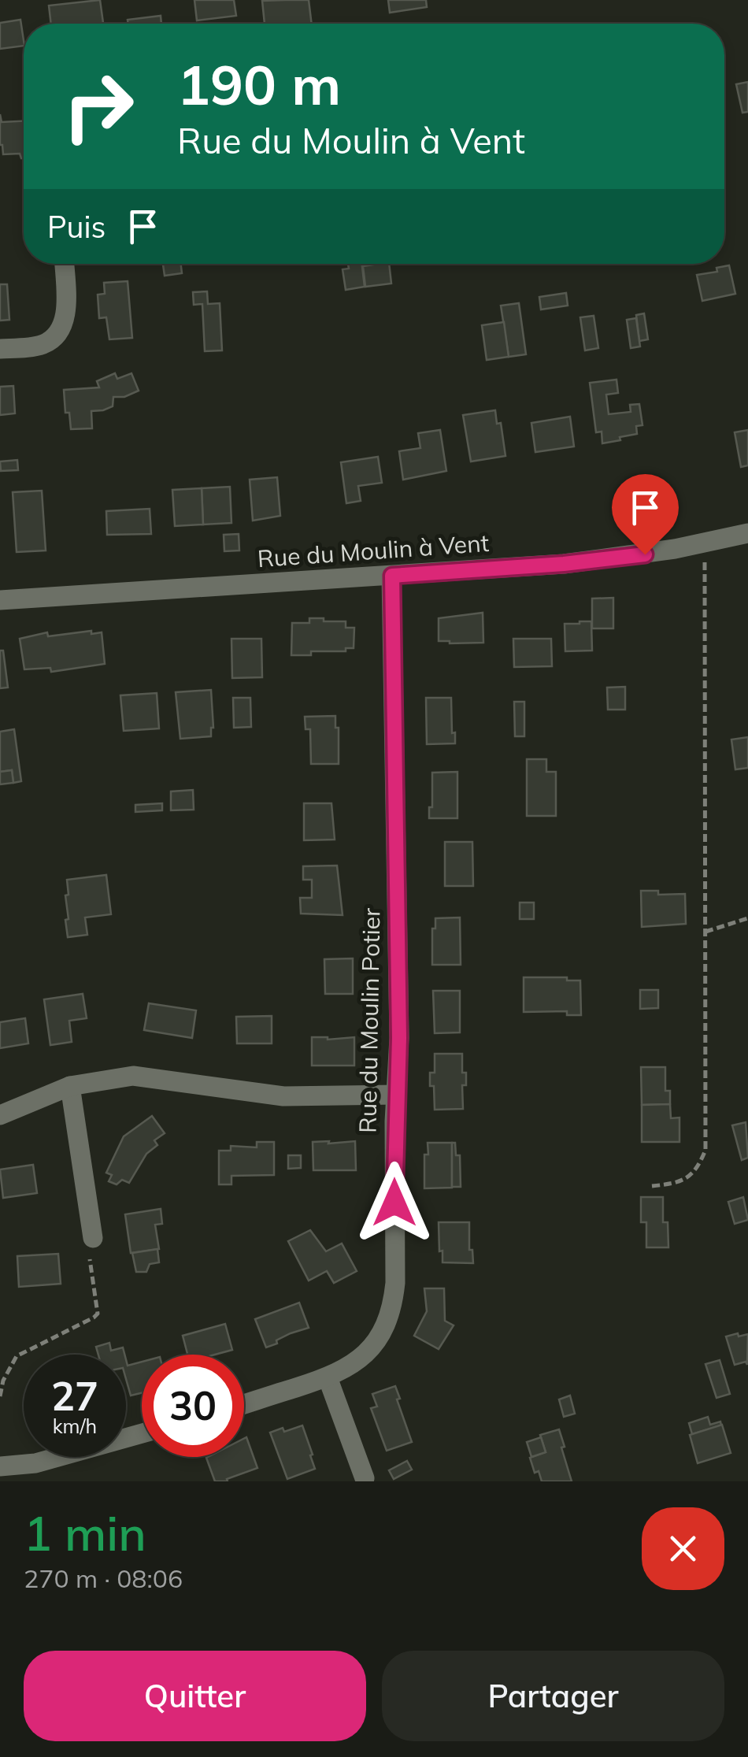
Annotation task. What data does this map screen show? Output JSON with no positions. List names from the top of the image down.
{
  "streets": {
    "street": ["Rue du Moulin à Vent", "Rue du Moulin Potier"]
  },
  "crossings": [
    ["Rue du Moulin à Vent", "Rue du Moulin Potier"]
  ],
  "page": {
    "turn": ["190 m", "Rue du Moulin à Vent"],
    "then": "Puis",
    "speed": "27 km/h",
    "limit": "30",
    "heading": ["1 min", "270 m · 08:06"],
    "buttons": ["Quitter", "Partager"]
  }
}
